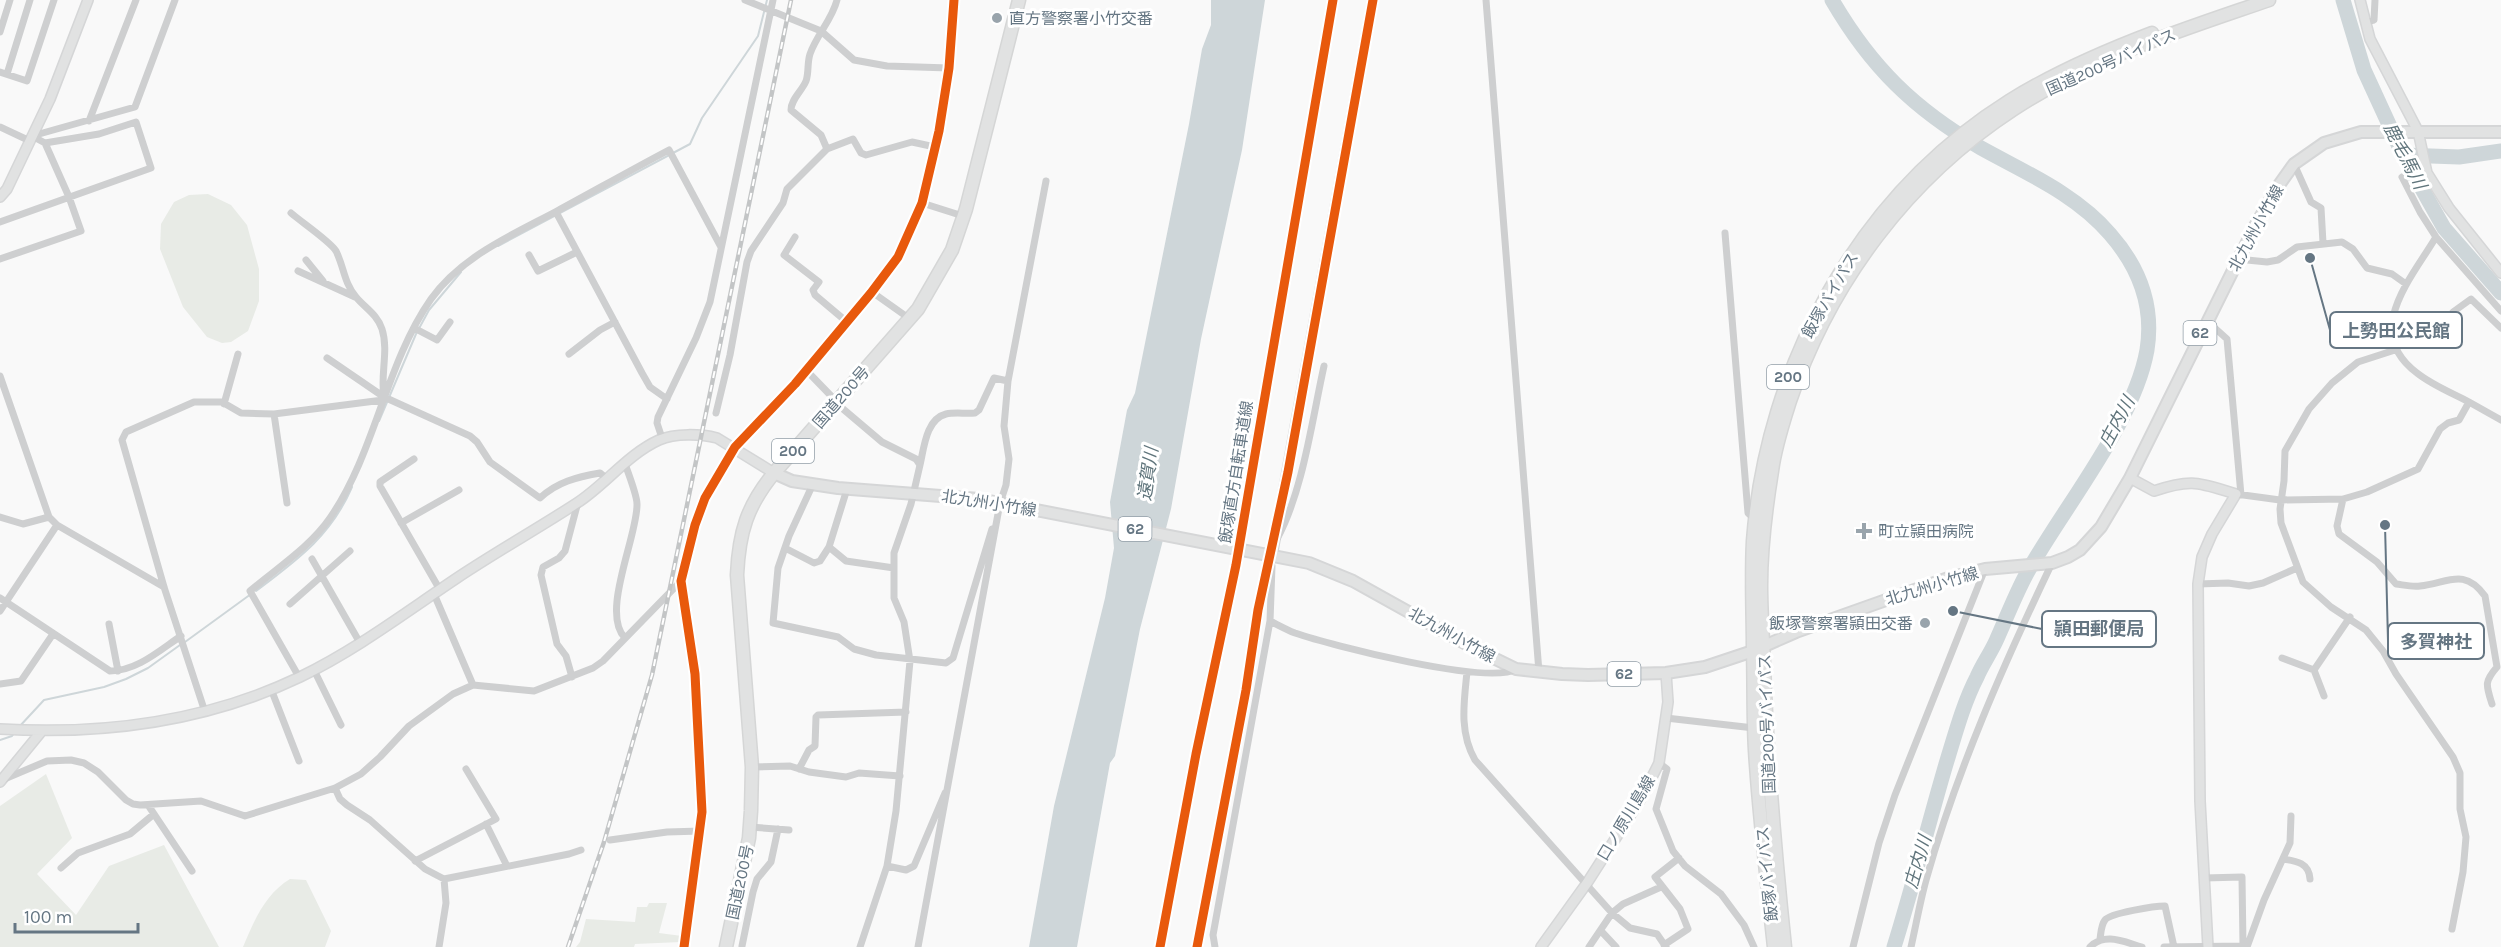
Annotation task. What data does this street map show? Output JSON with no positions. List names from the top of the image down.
{
  "streets": {
    "highway": [
      "国道200号バイパス",
      "飯塚バイパス",
      "200",
      "国道200号"
    ],
    "main road": ["北九州小竹線", "62"],
    "street": ["口ノ原川島線"],
    "cycle path": ["飯塚直方自転車道線"]
  },
  "crossings": [
    ["国道200号バイパス", "北九州小竹線"],
    ["国道200号バイパス", "飯塚バイパス"],
    ["国道200号バイパス", "200"],
    ["北九州小竹線", "飯塚バイパス"],
    ["北九州小竹線", "国道200号"],
    ["北九州小竹線", "口ノ原川島線"]
  ],
  "water": ["鹿毛馬川", "庄内川", "遠賀川"],
  "places": {
    "other": [
      "直方警察署小竹交番",
      "上勢田公民館",
      "多賀神社",
      "頴田郵便局",
      "飯塚警察署頴田交番"
    ],
    "health": ["町立頴田病院"]
  },
  "scale_bar": "100 m"
}
